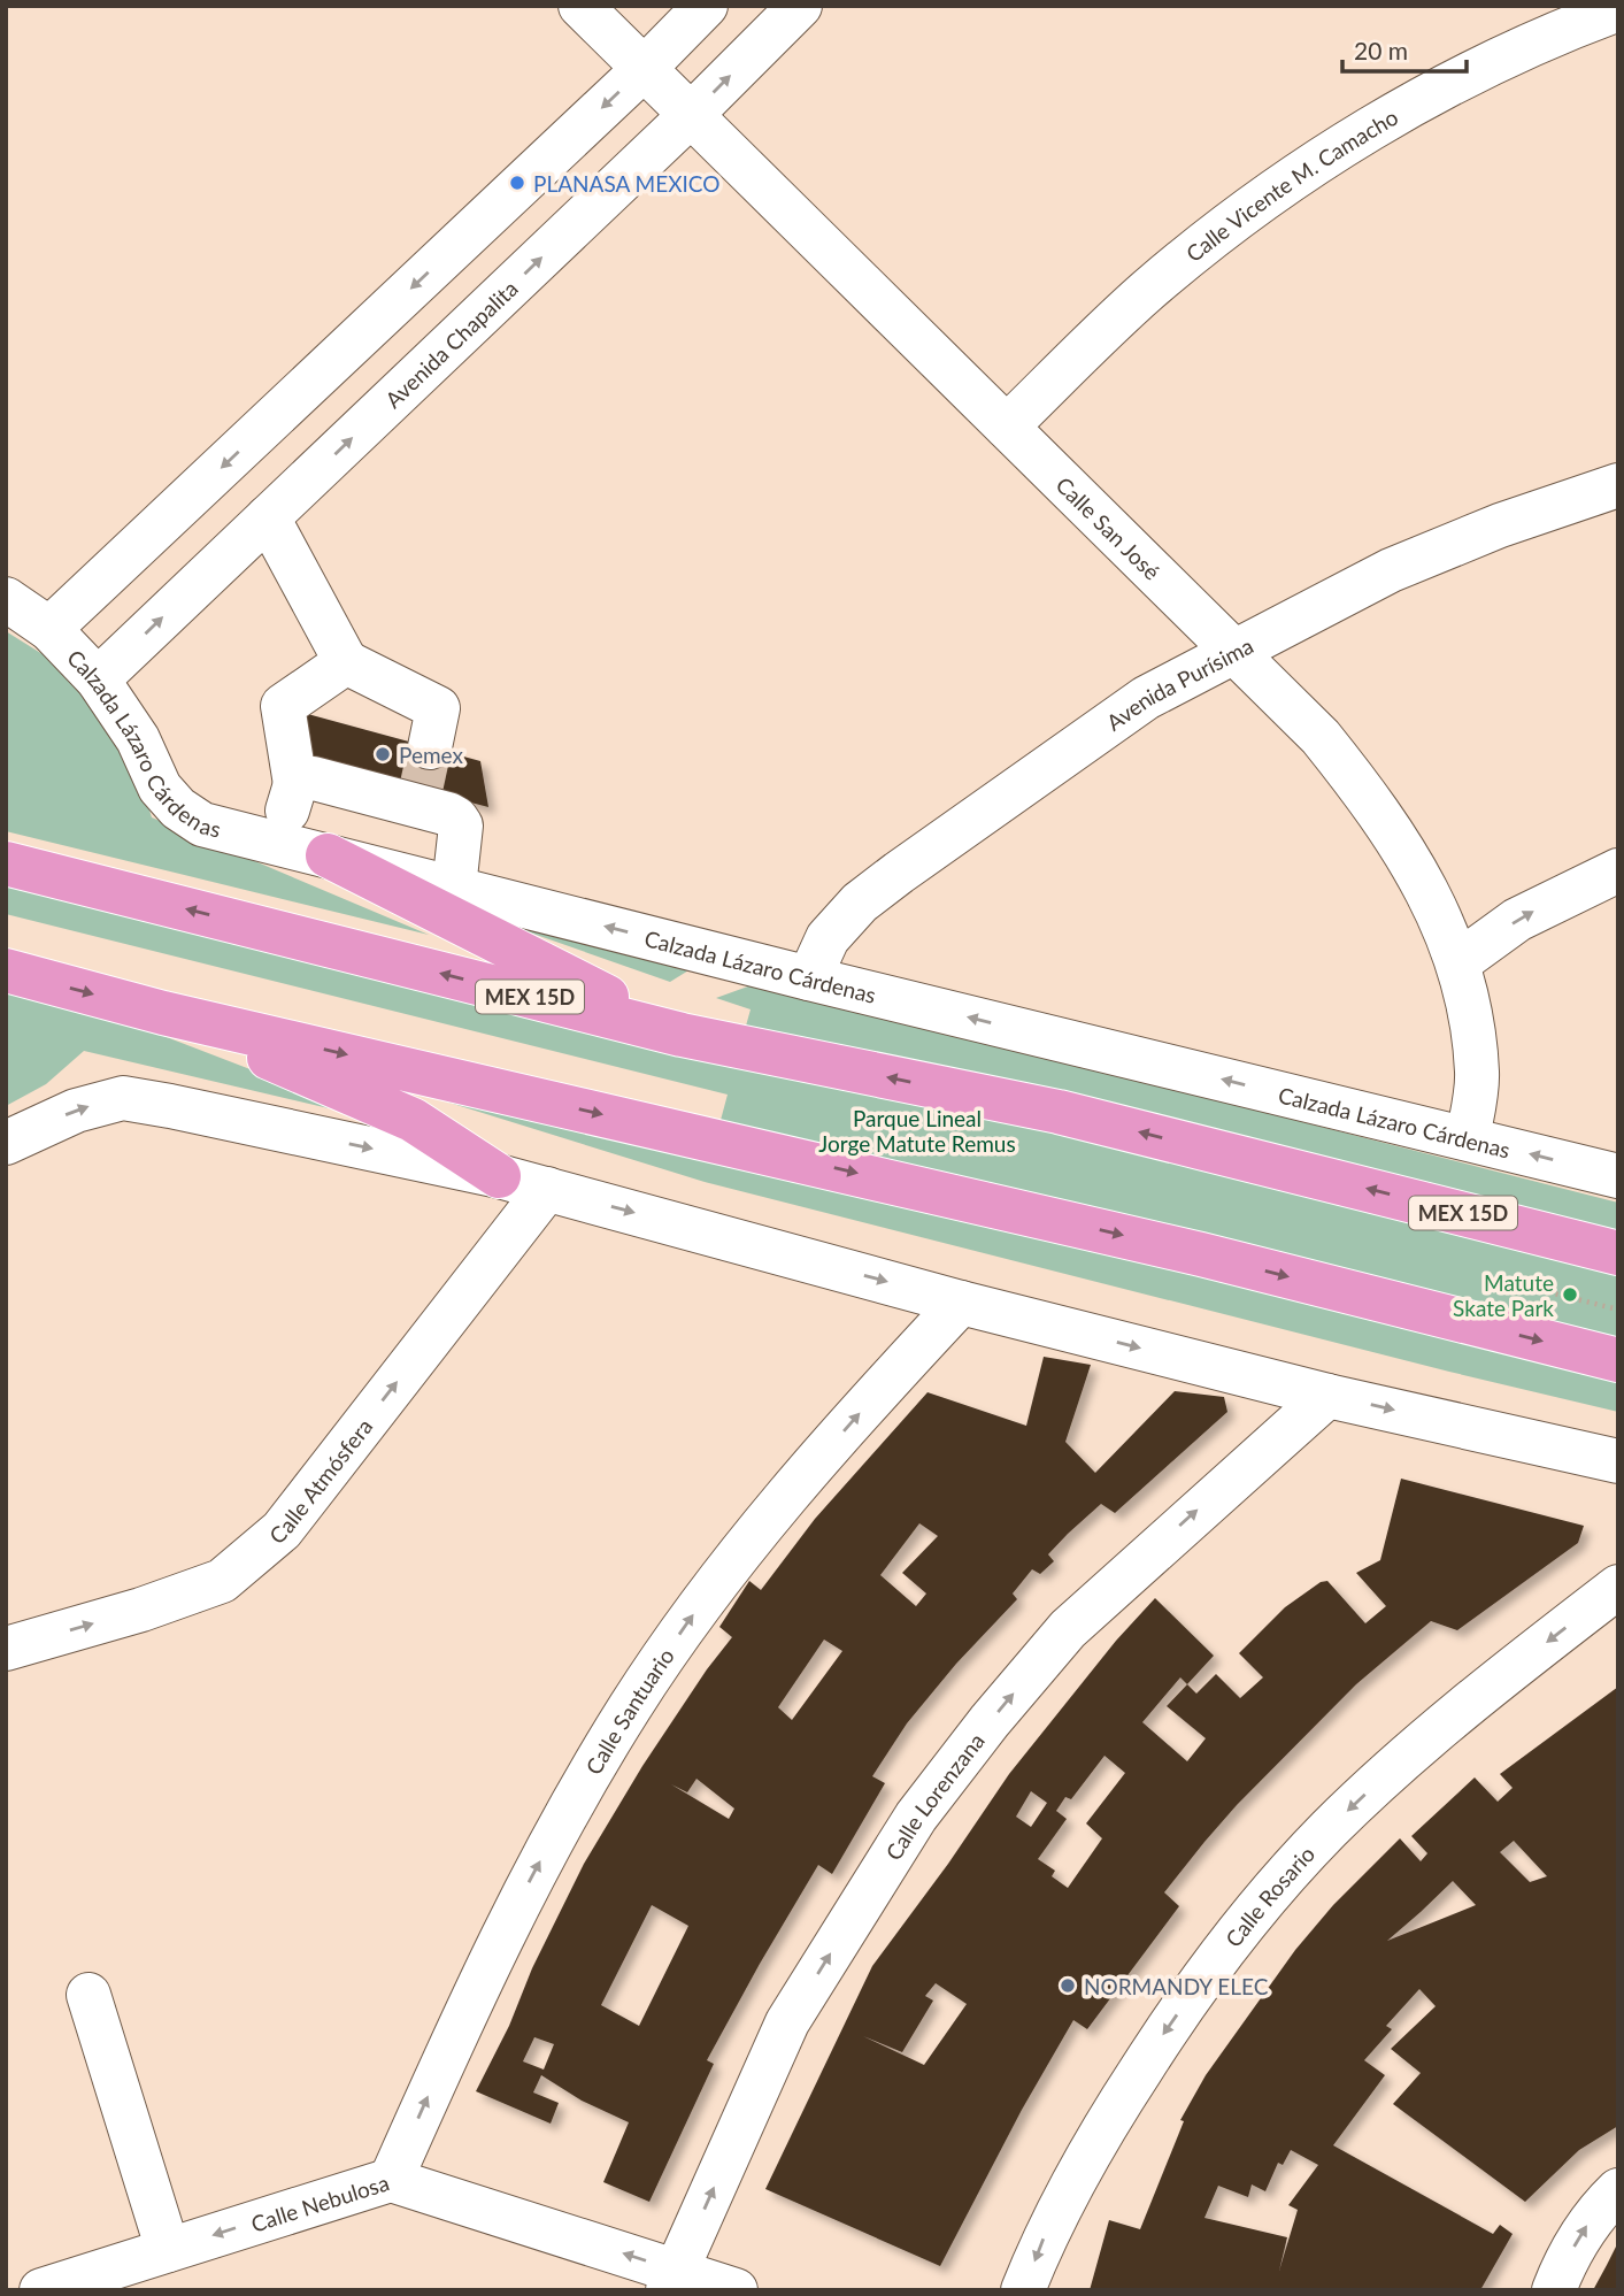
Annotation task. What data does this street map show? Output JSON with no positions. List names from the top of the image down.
{
  "streets": {
    "highway": ["MEX 15D"],
    "street": [
      "Calle Vicente M. Camacho",
      "Avenida Chapalita",
      "Calle San José",
      "Avenida Purísima",
      "Calzada Lázaro Cárdenas",
      "Calle Atmósfera",
      "Calle Santuario",
      "Calle Lorenzana",
      "Calle Rosario",
      "Calle Nebulosa"
    ]
  },
  "crossings": [
    ["Calle Vicente M. Camacho", "Calle San José"],
    ["Avenida Chapalita", "Calle San José"],
    ["Avenida Chapalita", "Calzada Lázaro Cárdenas"],
    ["Calle San José", "Avenida Purísima"],
    ["Calle San José", "Calzada Lázaro Cárdenas"],
    ["Avenida Purísima", "Calzada Lázaro Cárdenas"],
    ["Calle Santuario", "Calle Nebulosa"],
    ["Calle Lorenzana", "Calle Nebulosa"]
  ],
  "one_way": [
    "Calle Atmósfera",
    "Calle Santuario",
    "Calle Lorenzana",
    "Calle Rosario",
    "Calle Nebulosa"
  ],
  "parks": ["Parque Lineal Jorge Matute Remus"],
  "places": [
    "PLANASA MEXICO",
    "Pemex",
    "Matute Skate Park",
    "NORMANDY ELEC"
  ],
  "scale_bar": "20 m"
}
